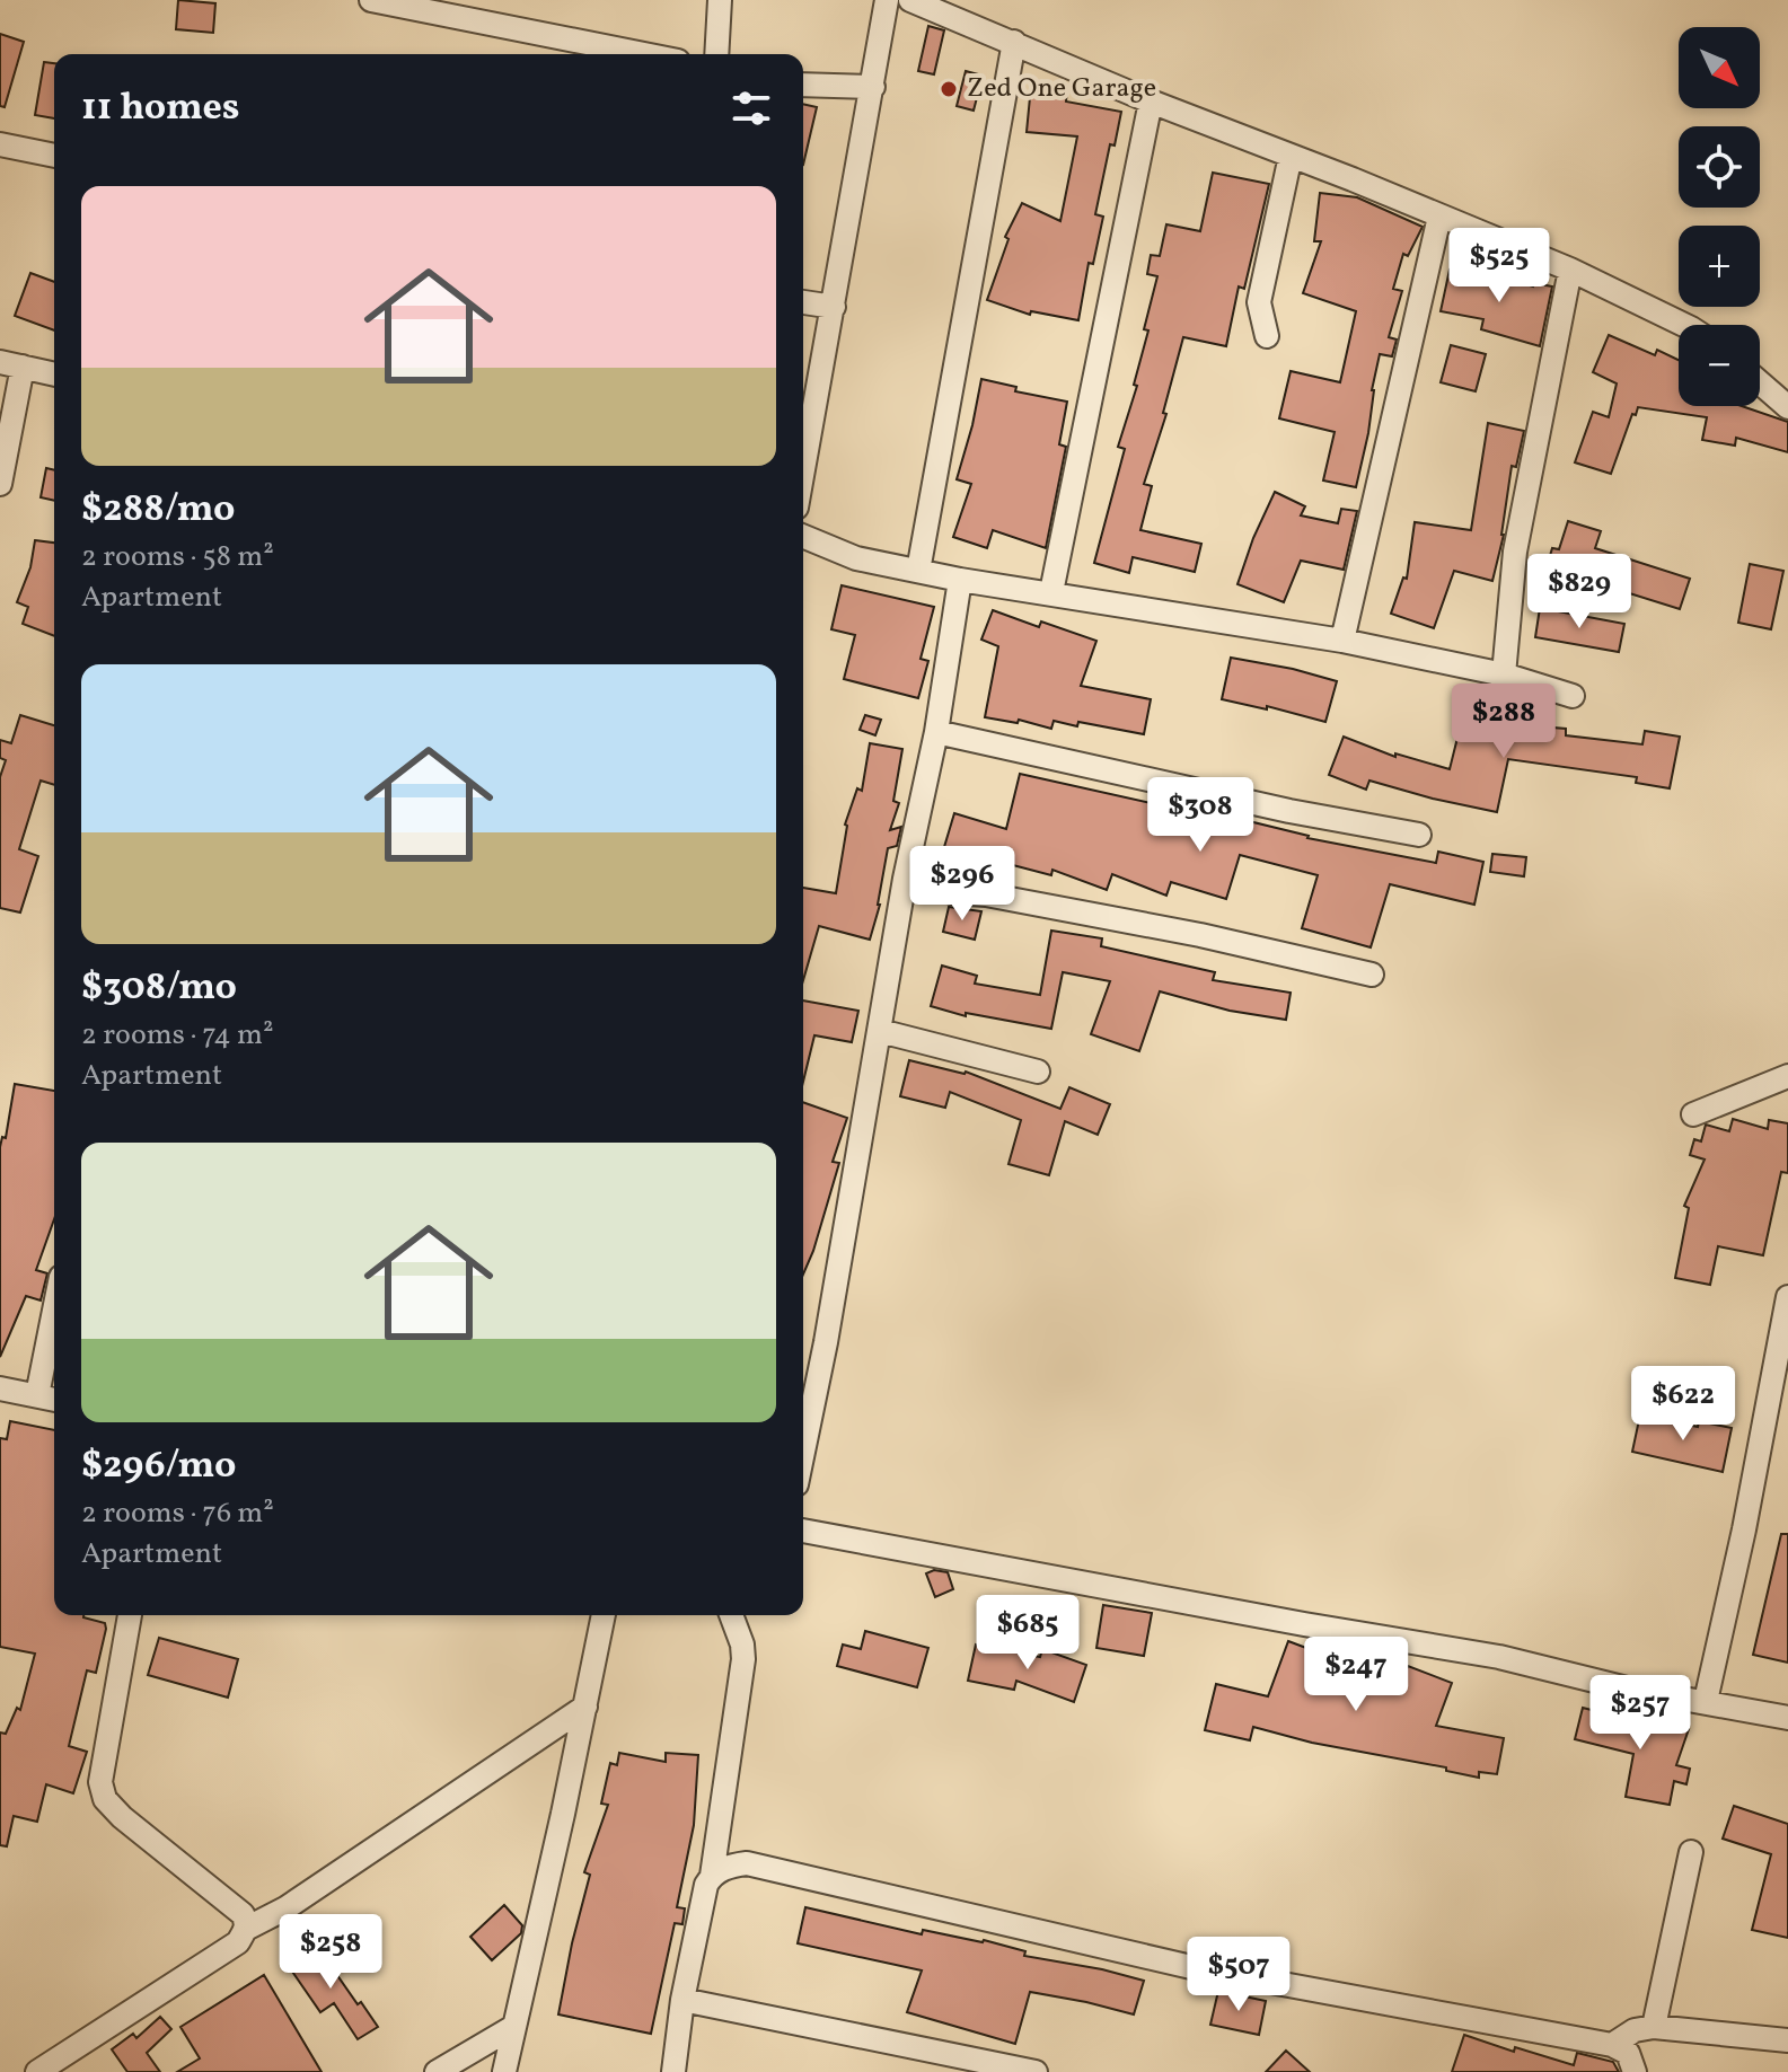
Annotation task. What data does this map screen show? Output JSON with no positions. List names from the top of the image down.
{
  "places": ["Zed One Garage"],
  "north": "bottom right",
  "page": {
    "map_buttons": ["+", "−"],
    "heading": "11 homes",
    "list": [
      {
        "name": "$288/mo",
        "note": "2 rooms · 58 m² · Apartment"
      },
      {
        "name": "$308/mo",
        "note": "2 rooms · 74 m² · Apartment"
      },
      {
        "name": "$296/mo",
        "note": "2 rooms · 76 m² · Apartment"
      }
    ],
    "price": [
      "$525",
      "$829",
      "$288",
      "$308",
      "$296",
      "$622",
      "$685",
      "$247",
      "$257",
      "$258",
      "$507"
    ]
  }
}
